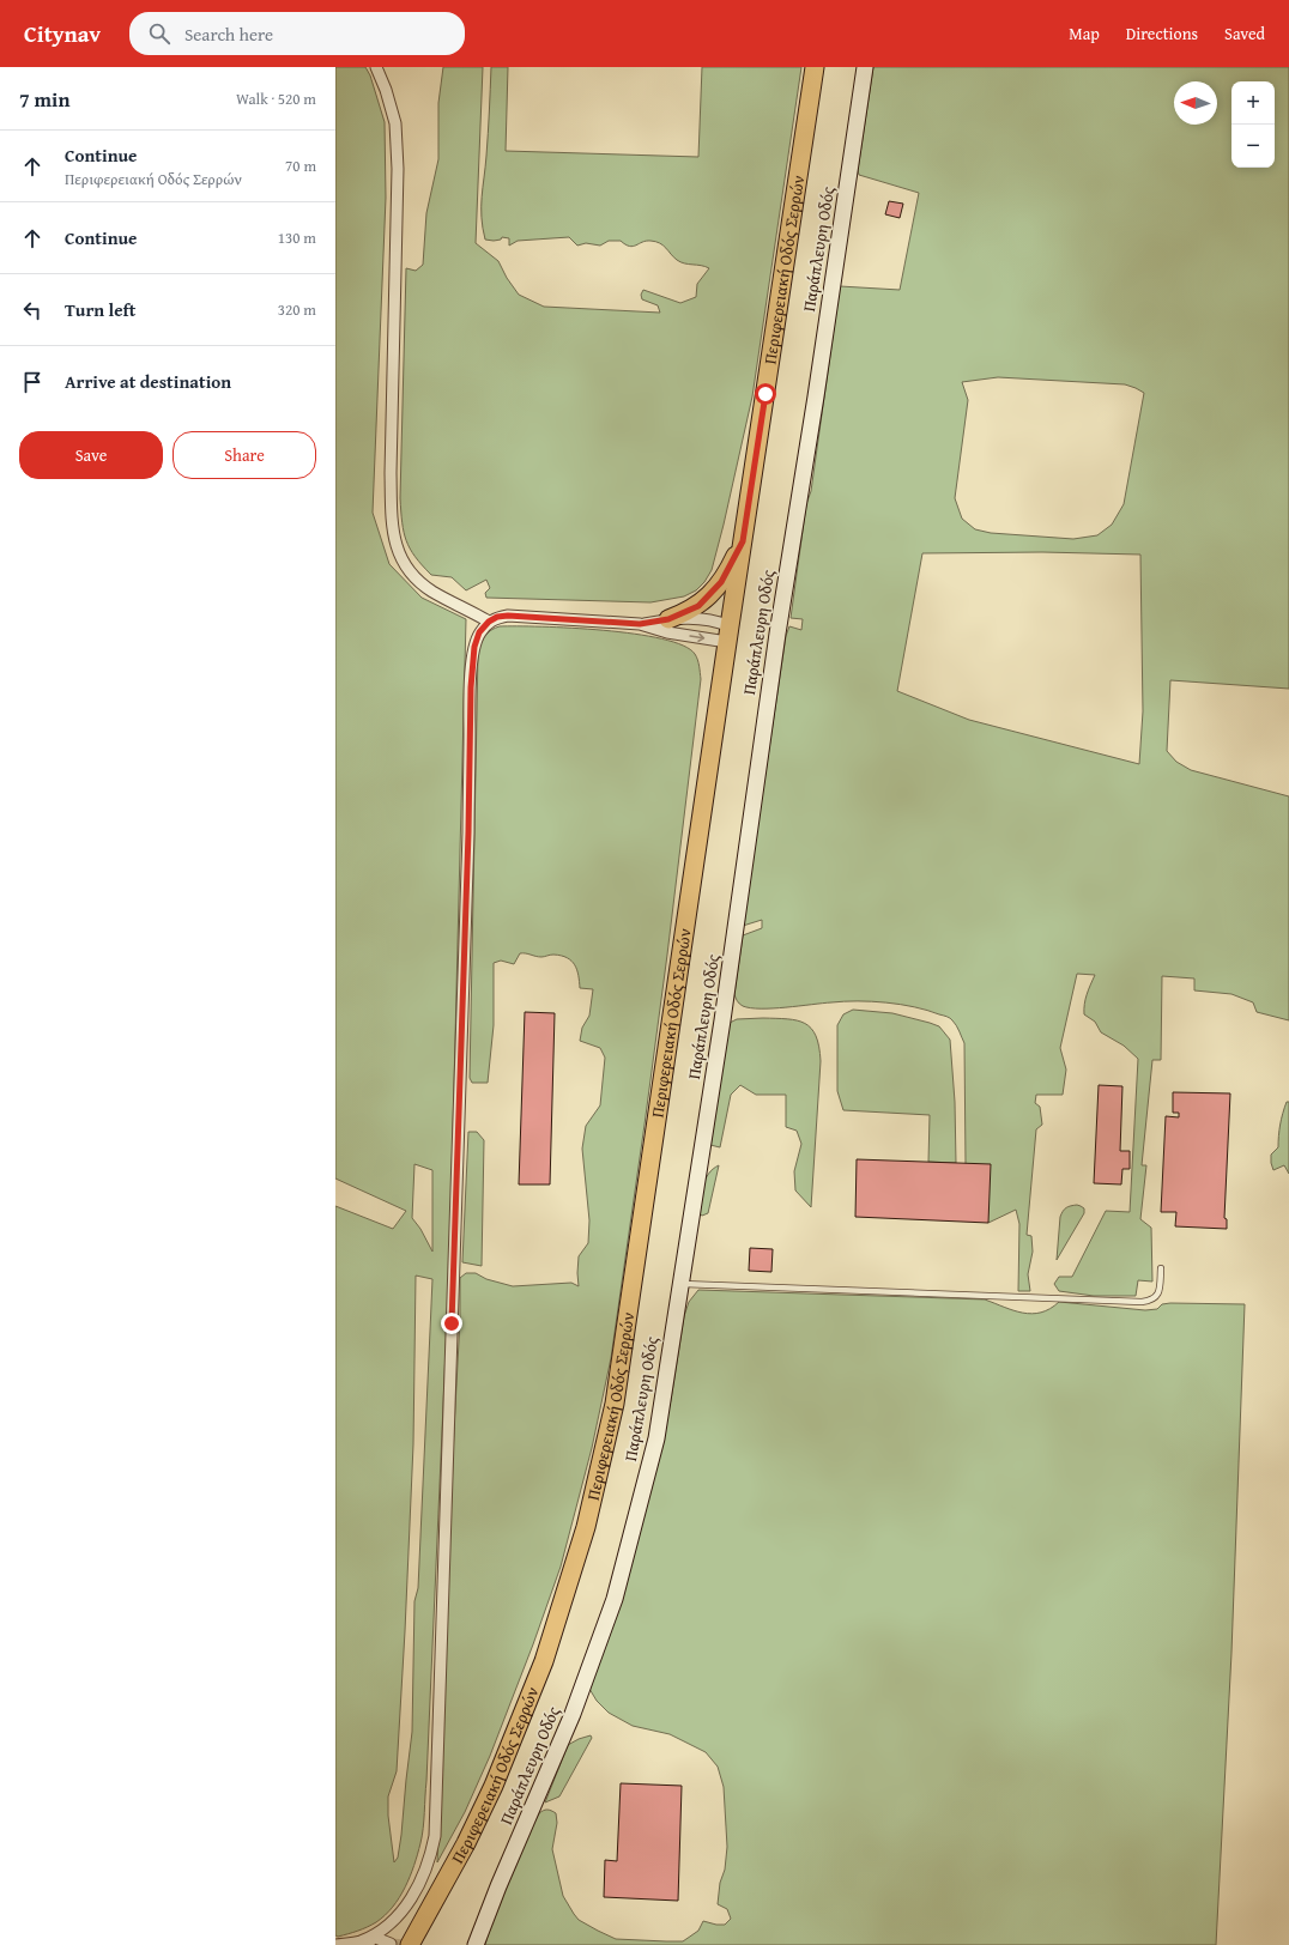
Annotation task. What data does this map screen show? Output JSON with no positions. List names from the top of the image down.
{
  "streets": {
    "main road": ["Περιφερειακή Οδός Σερρών"],
    "street": ["Παράπλευρη Οδός"]
  },
  "north": "left",
  "page": {
    "header": "Citynav",
    "search": "Search here",
    "nav": ["Map", "Directions", "Saved"],
    "heading": ["7 min", "Walk · 520 m"],
    "map_buttons": ["+", "−"],
    "list": [
      ["Continue", "Περιφερειακή Οδός Σερρών", "70 m"],
      ["Continue", "130 m"],
      ["Turn left", "320 m"],
      "Arrive at destination"
    ],
    "buttons": ["Save", "Share"]
  }
}
